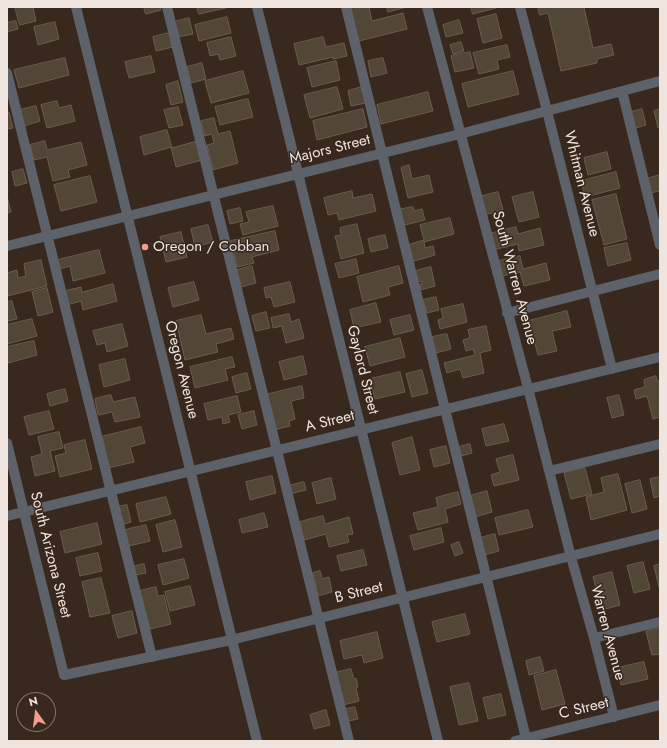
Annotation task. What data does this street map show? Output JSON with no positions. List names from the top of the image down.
{
  "streets": {
    "street": [
      "Majors Street",
      "Whitman Avenue",
      "South Warren Avenue",
      "Oregon Avenue",
      "Gaylord Street",
      "A Street",
      "South Arizona Street",
      "B Street",
      "Warren Avenue",
      "C Street"
    ]
  },
  "crossings": [
    ["Majors Street", "Whitman Avenue"],
    ["Majors Street", "South Warren Avenue"],
    ["Majors Street", "Oregon Avenue"],
    ["Majors Street", "Gaylord Street"],
    ["Whitman Avenue", "A Street"],
    ["South Warren Avenue", "A Street"],
    ["South Warren Avenue", "B Street"],
    ["South Warren Avenue", "Warren Avenue"],
    ["Oregon Avenue", "A Street"],
    ["Oregon Avenue", "B Street"],
    ["Gaylord Street", "A Street"],
    ["Gaylord Street", "B Street"],
    ["A Street", "South Arizona Street"],
    ["South Arizona Street", "B Street"],
    ["B Street", "Warren Avenue"],
    ["Warren Avenue", "C Street"]
  ],
  "places": ["Oregon / Cobban"],
  "north": "top"
}
